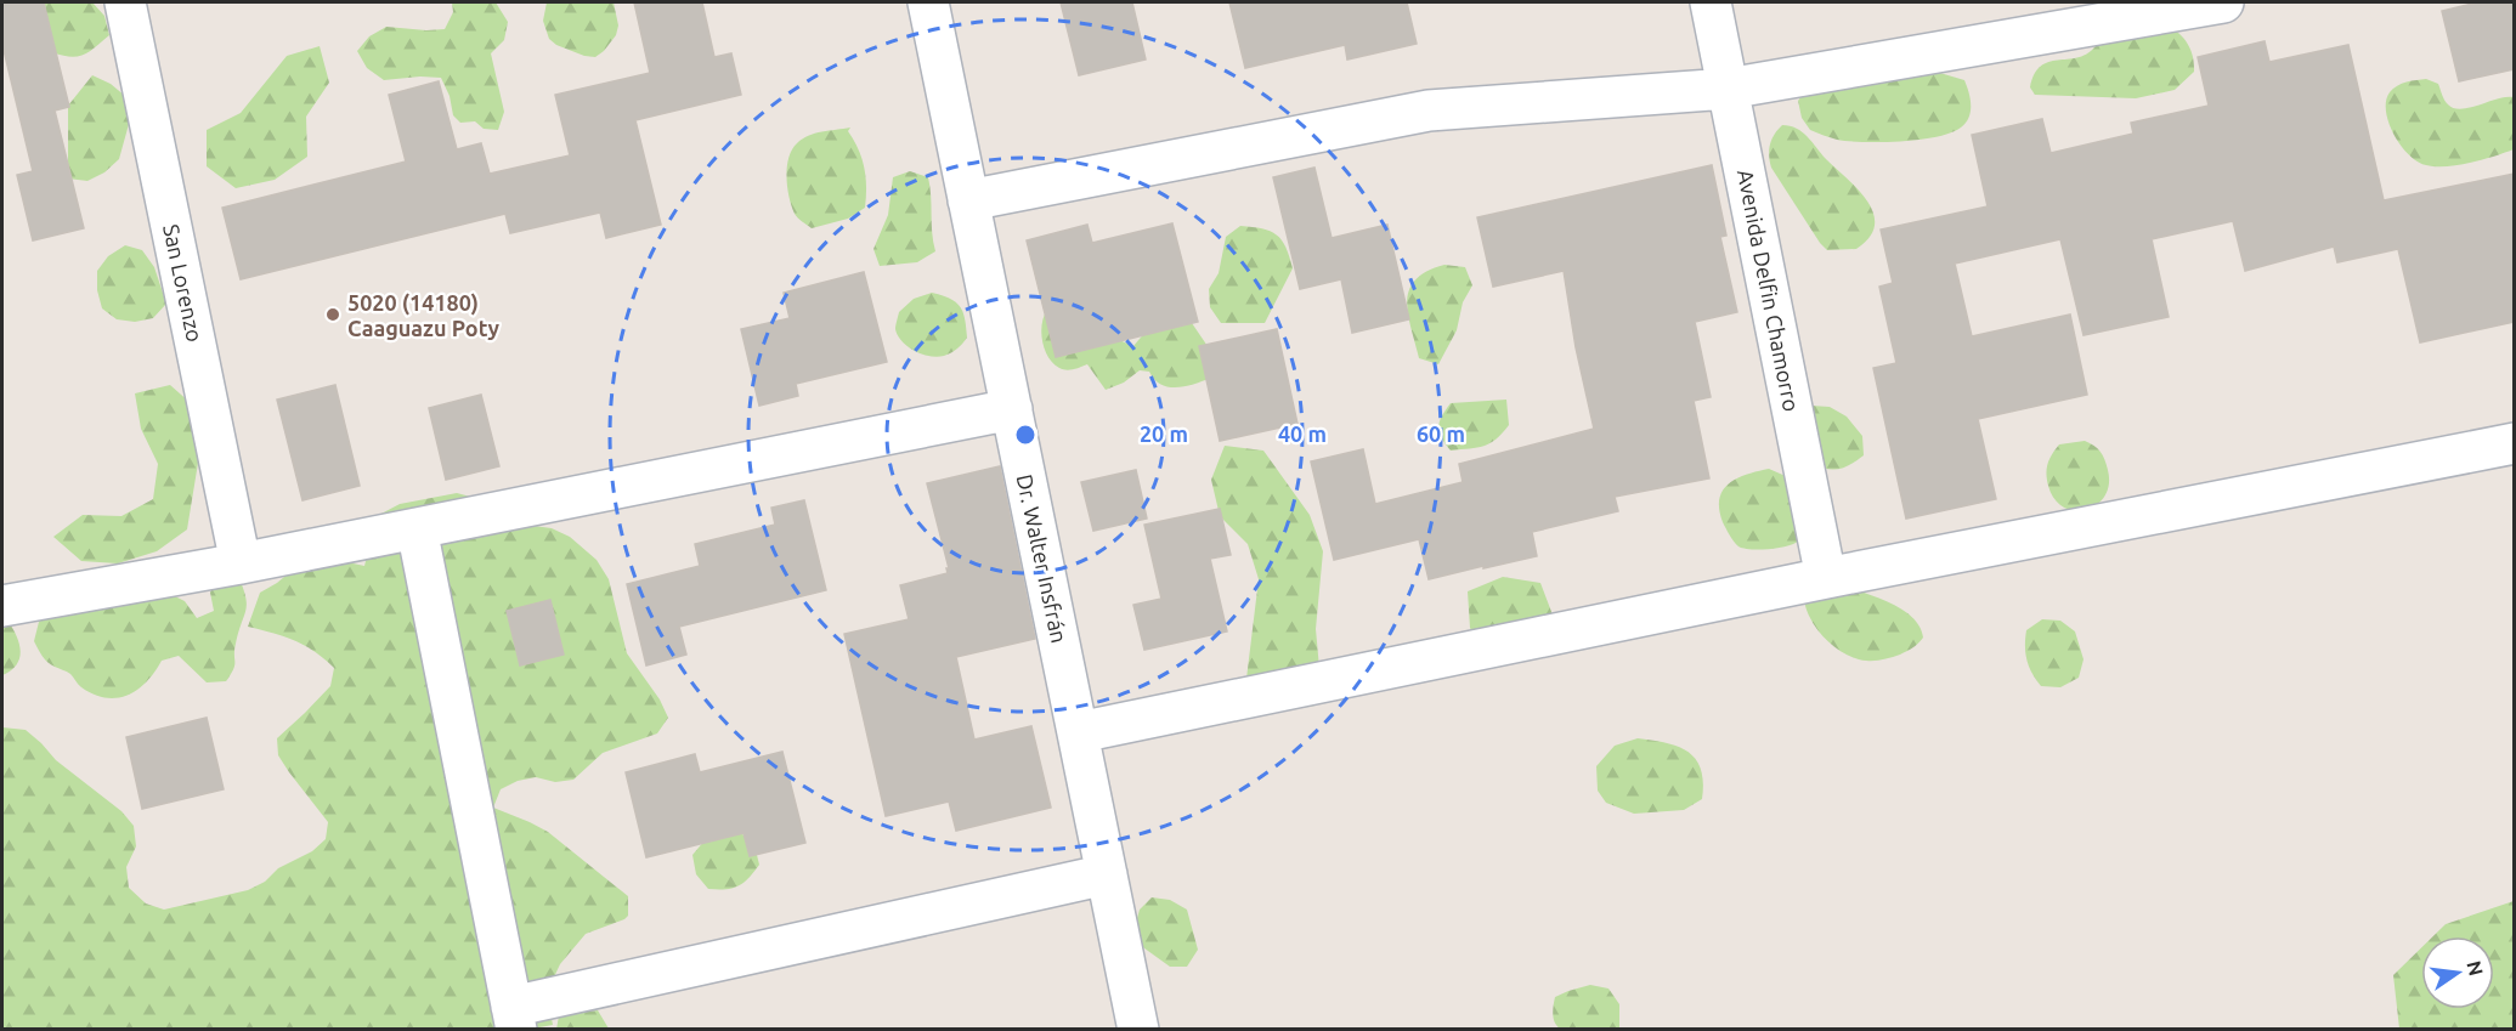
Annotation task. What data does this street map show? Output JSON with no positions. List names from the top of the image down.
{
  "streets": {
    "street": ["San Lorenzo", "Avenida Delfin Chamorro", "Dr. Walter Insfrán"]
  },
  "places": ["5020 (14180) Caaguazu Poty"],
  "north": "right",
  "rings": ["20 m", "40 m", "60 m"]
}
